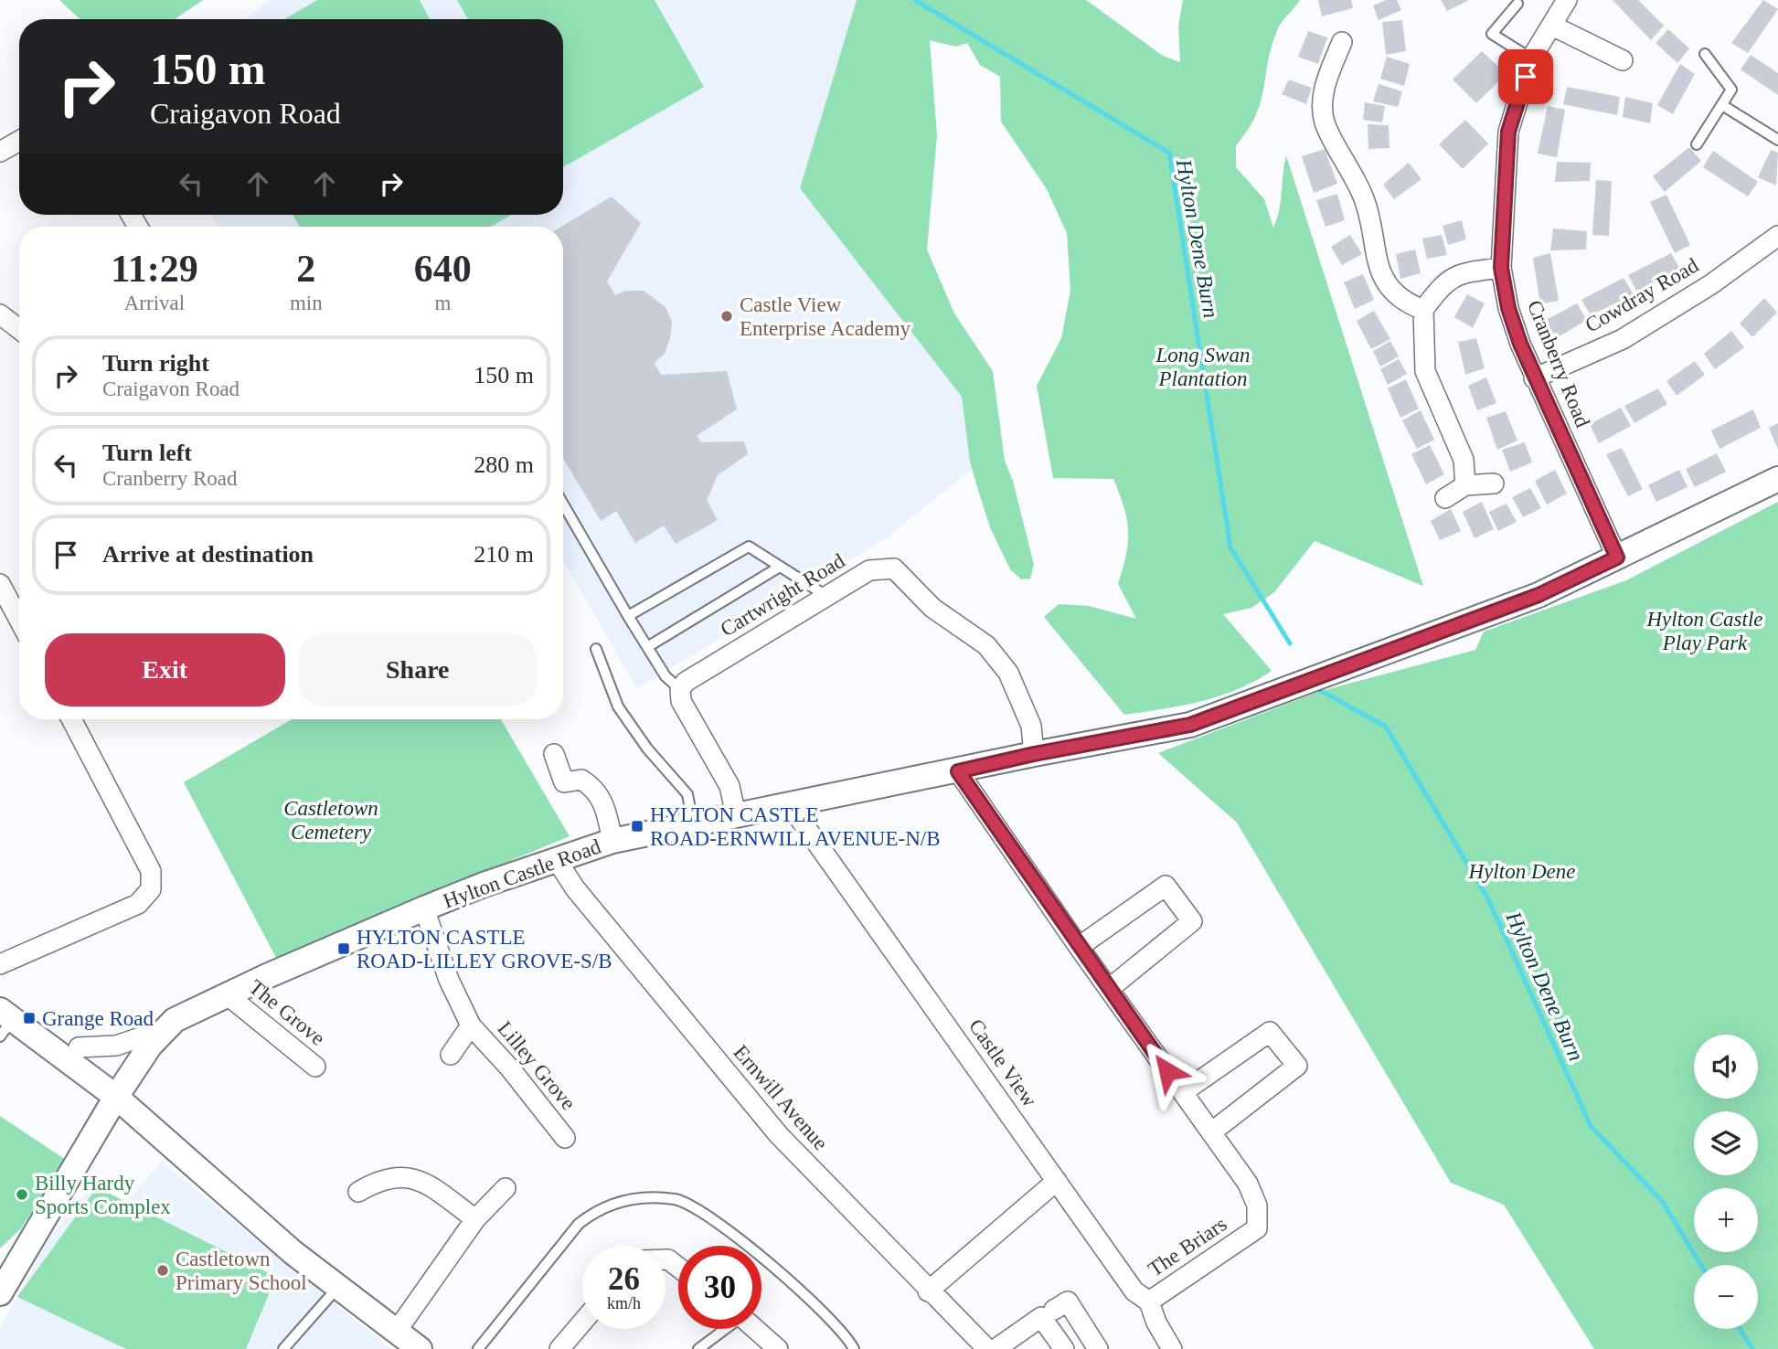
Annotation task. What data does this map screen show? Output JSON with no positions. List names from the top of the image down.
{
  "streets": {
    "street": [
      "Cowdray Road",
      "Cranberry Road",
      "Cartwright Road",
      "Hylton Castle Road",
      "The Grove",
      "Castle View",
      "Lilley Grove",
      "Ernwill Avenue",
      "The Briars"
    ]
  },
  "crossings": [
    ["Cowdray Road", "Cranberry Road"],
    ["Cranberry Road", "Hylton Castle Road"],
    ["Cartwright Road", "Hylton Castle Road"],
    ["Hylton Castle Road", "The Grove"],
    ["Hylton Castle Road", "Castle View"],
    ["Hylton Castle Road", "Lilley Grove"],
    ["Hylton Castle Road", "Ernwill Avenue"],
    ["Hylton Castle Road", "The Briars"],
    ["Castle View", "The Briars"]
  ],
  "water": ["Hylton Dene Burn"],
  "parks": [
    "Long Swan Plantation",
    "Hylton Castle Play Park",
    "Castletown Cemetery",
    "Hylton Dene"
  ],
  "places": {
    "other": ["Castle View Enterprise Academy", "Billy Hardy Sports Complex", "Castletown Primary School"],
    "transit": ["HYLTON CASTLE ROAD-ERNWILL AVENUE-N/B", "HYLTON CASTLE ROAD-LILLEY GROVE-S/B", "Grange Road"]
  },
  "page": {
    "turn": ["150 m", "Craigavon Road"],
    "eta": [
      "11:29",
      "Arrival",
      "2",
      "min",
      "640",
      "m"
    ],
    "list": [
      {
        "name": "Turn right",
        "note": "Craigavon Road",
        "value": "150 m"
      },
      {
        "name": "Turn left",
        "note": "Cranberry Road",
        "value": "280 m"
      },
      {
        "name": "Arrive at destination",
        "value": "210 m"
      }
    ],
    "buttons": ["Exit", "Share"],
    "map_buttons": ["+", "−"],
    "speed": "26 km/h",
    "limit": "30"
  }
}
